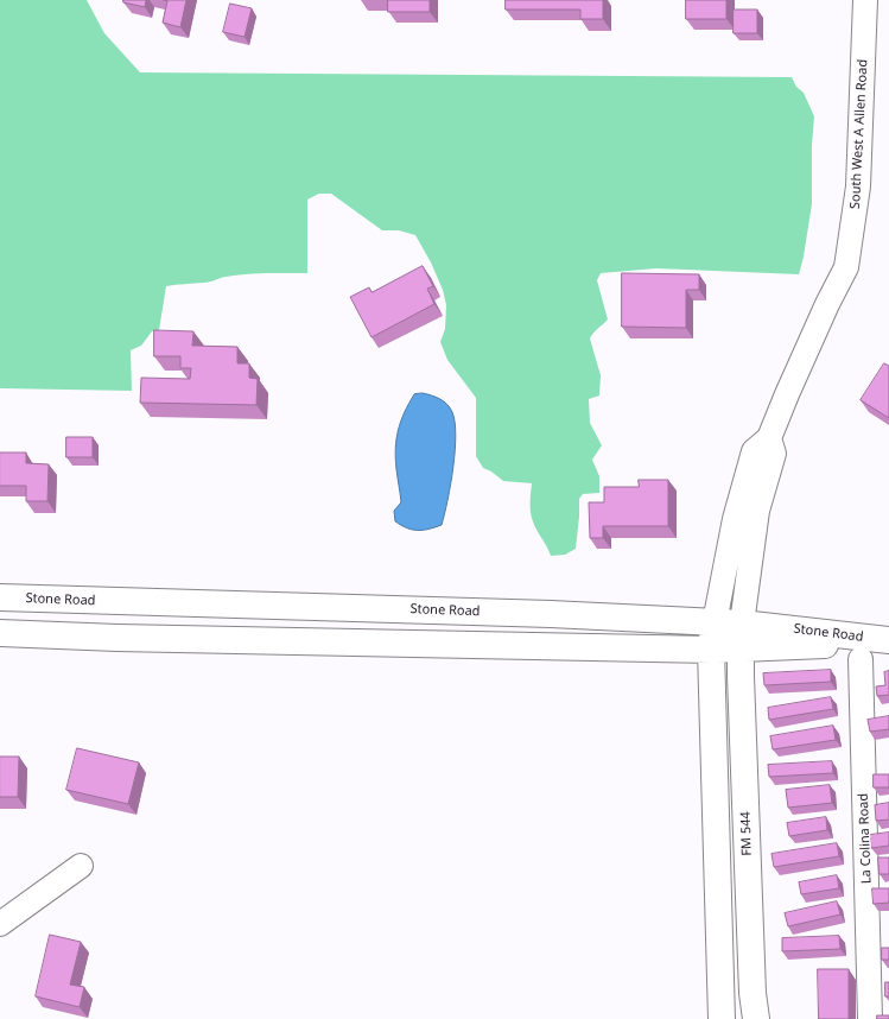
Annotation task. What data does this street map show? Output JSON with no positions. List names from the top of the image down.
{
  "streets": {
    "main road": ["Stone Road", "FM 544"],
    "street": ["South West A Allen Road", "La Colina Road"]
  },
  "crossings": [
    ["Stone Road", "FM 544"]
  ]
}
